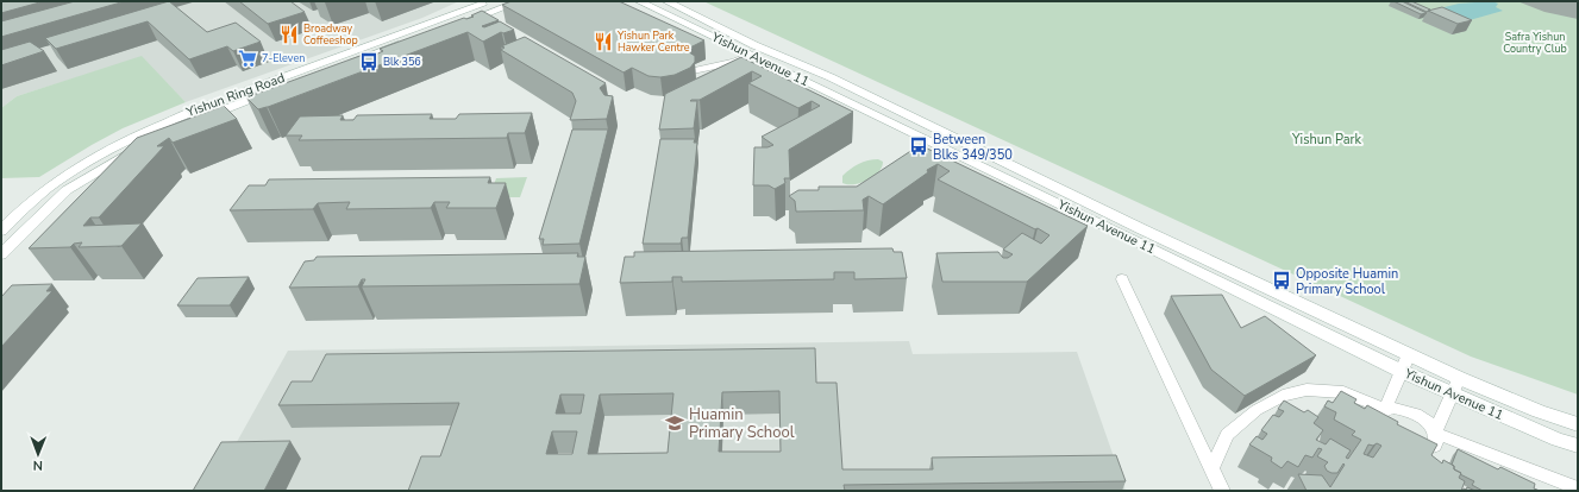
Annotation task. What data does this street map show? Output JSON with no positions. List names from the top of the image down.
{
  "streets": {
    "street": ["Yishun Avenue 11", "Yishun Ring Road"]
  },
  "parks": ["Safra Yishun Country Club", "Yishun Park"],
  "places": {
    "restaurant": ["Broadway Coffeeshop", "Yishun Park Hawker Centre"],
    "supermarket": ["7-Eleven"],
    "bus stop": ["Blk 356", "Between Blks 349/350", "Opposite Huamin Primary School"],
    "school or university": ["Huamin Primary School"]
  },
  "north": "bottom"
}
